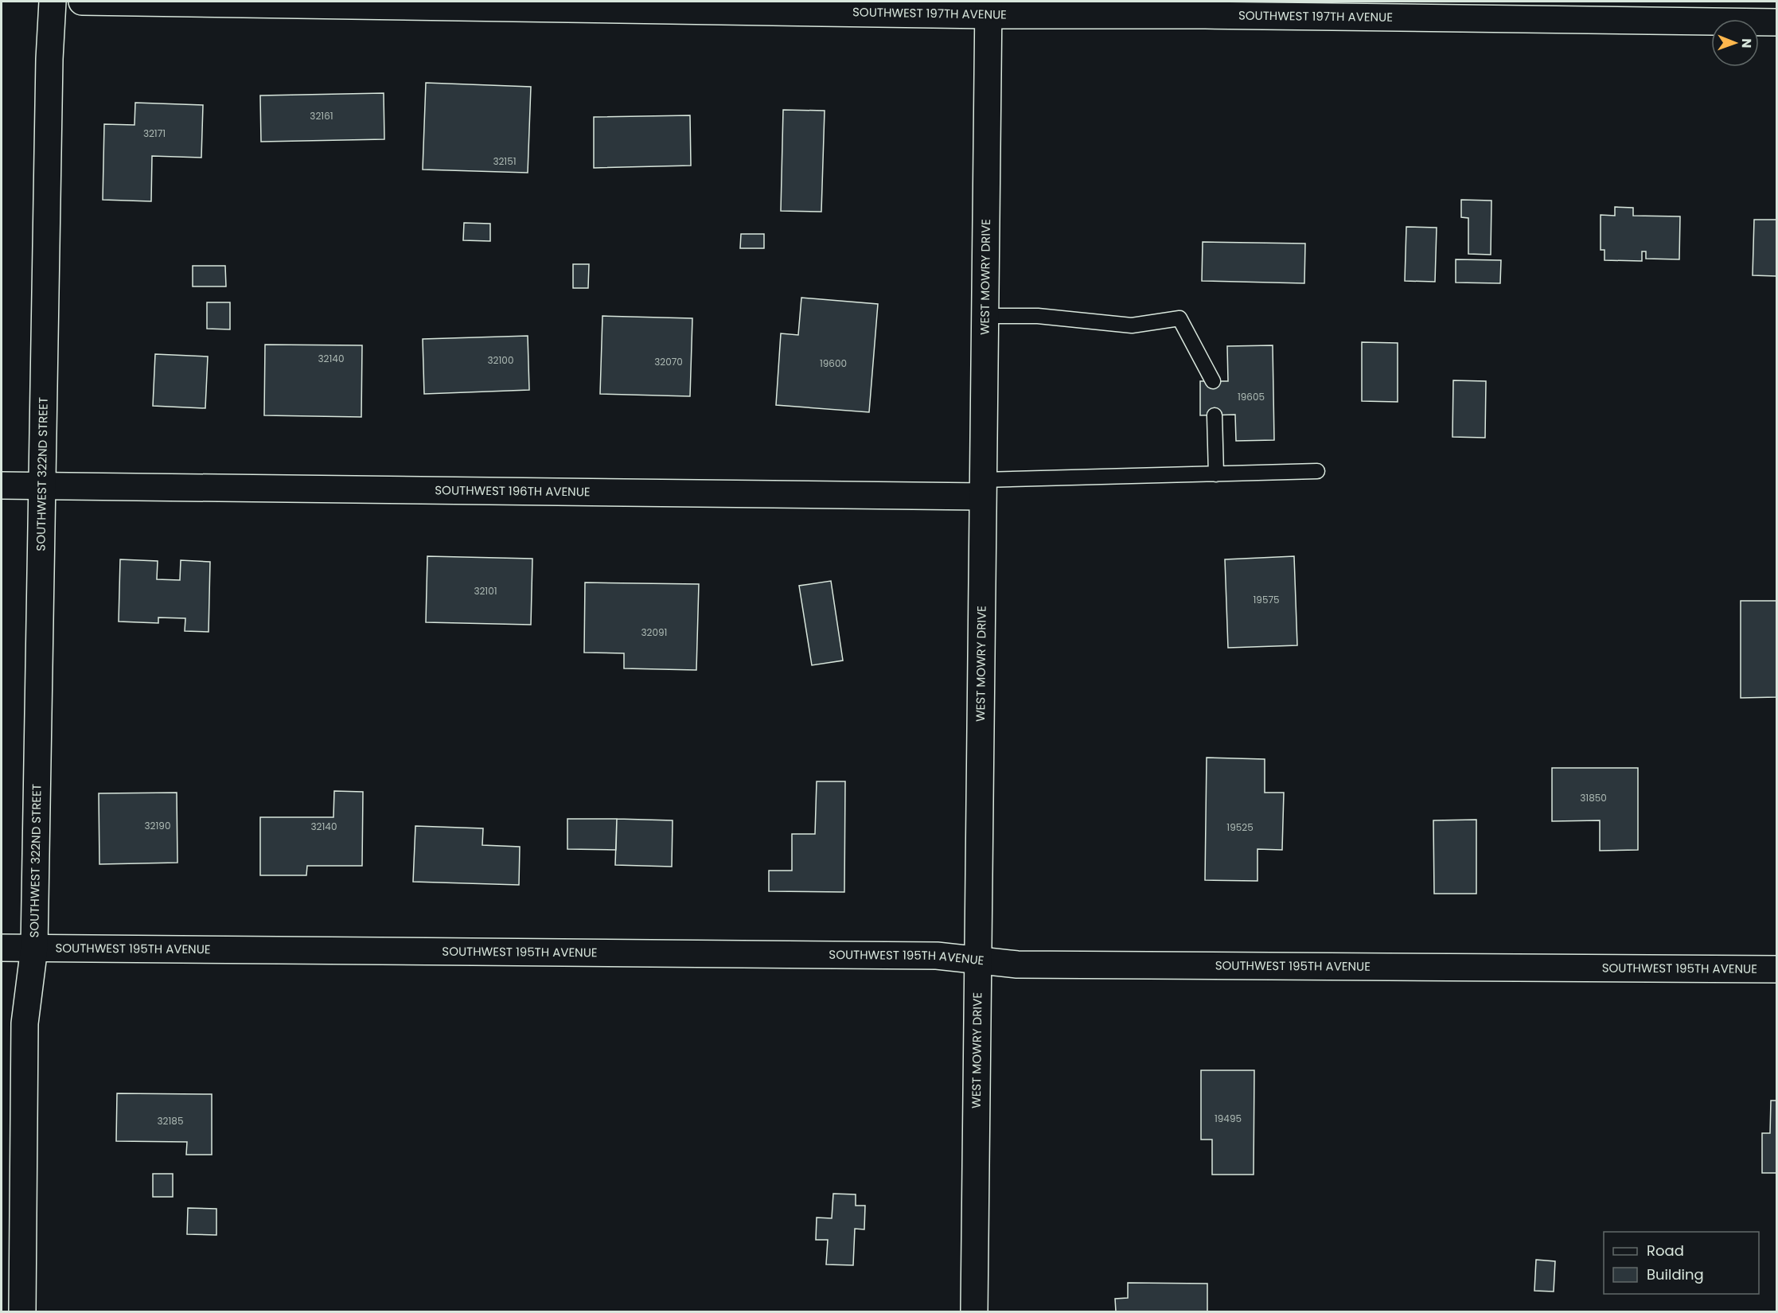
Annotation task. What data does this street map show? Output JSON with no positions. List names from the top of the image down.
{
  "streets": {
    "street": [
      "SOUTHWEST 197TH AVENUE",
      "WEST MOWRY DRIVE",
      "SOUTHWEST 322ND STREET",
      "SOUTHWEST 196TH AVENUE",
      "SOUTHWEST 195TH AVENUE"
    ]
  },
  "crossings": [
    ["SOUTHWEST 197TH AVENUE", "WEST MOWRY DRIVE"],
    ["WEST MOWRY DRIVE", "SOUTHWEST 196TH AVENUE"],
    ["WEST MOWRY DRIVE", "SOUTHWEST 195TH AVENUE"],
    ["SOUTHWEST 322ND STREET", "SOUTHWEST 196TH AVENUE"],
    ["SOUTHWEST 322ND STREET", "SOUTHWEST 195TH AVENUE"]
  ],
  "house_numbers": [
    "32161",
    "32171",
    "32151",
    "32140",
    "32100",
    "32070",
    "19600",
    "19605",
    "32101",
    "19575",
    "32091",
    "31850",
    "32190",
    "32140",
    "19525",
    "19495",
    "32185"
  ],
  "legend": ["Road", "Building"],
  "north": "right"
}
